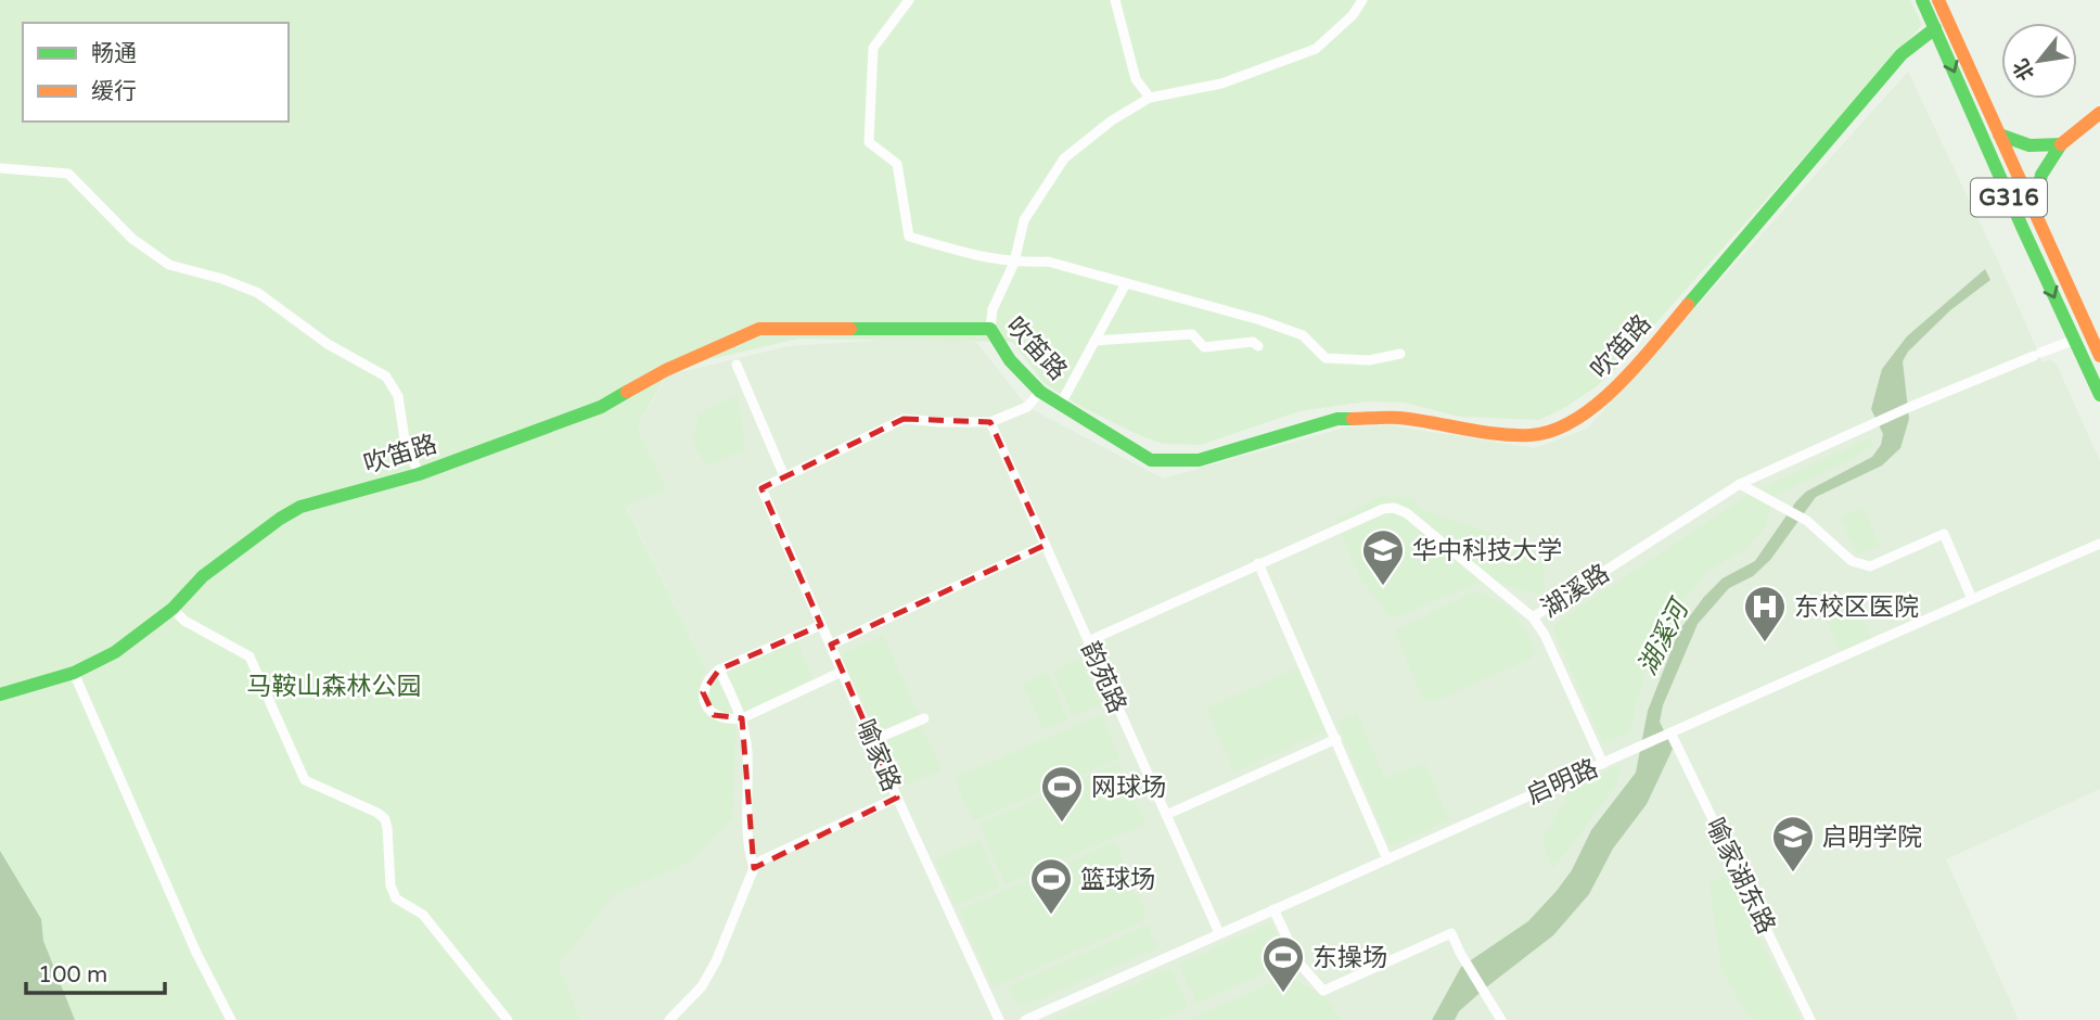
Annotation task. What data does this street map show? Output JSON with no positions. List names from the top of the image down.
{
  "streets": {
    "main road": ["G316", "吹笛路"],
    "street": [
      "湖溪路",
      "韵苑路",
      "喻家路",
      "启明路",
      "喻家湖东路"
    ]
  },
  "crossings": [
    ["G316", "吹笛路"],
    ["G316", "湖溪路"],
    ["湖溪路", "韵苑路"],
    ["韵苑路", "启明路"],
    ["启明路", "喻家湖东路"]
  ],
  "water": ["湖溪河"],
  "parks": ["马鞍山森林公园"],
  "places": {
    "school or university": ["华中科技大学", "启明学院"],
    "hospital": ["东校区医院"],
    "sports": ["网球场", "篮球场", "东操场"]
  },
  "legend": ["畅通", "缓行"],
  "scale_bar": "100 m",
  "north": "bottom left"
}
